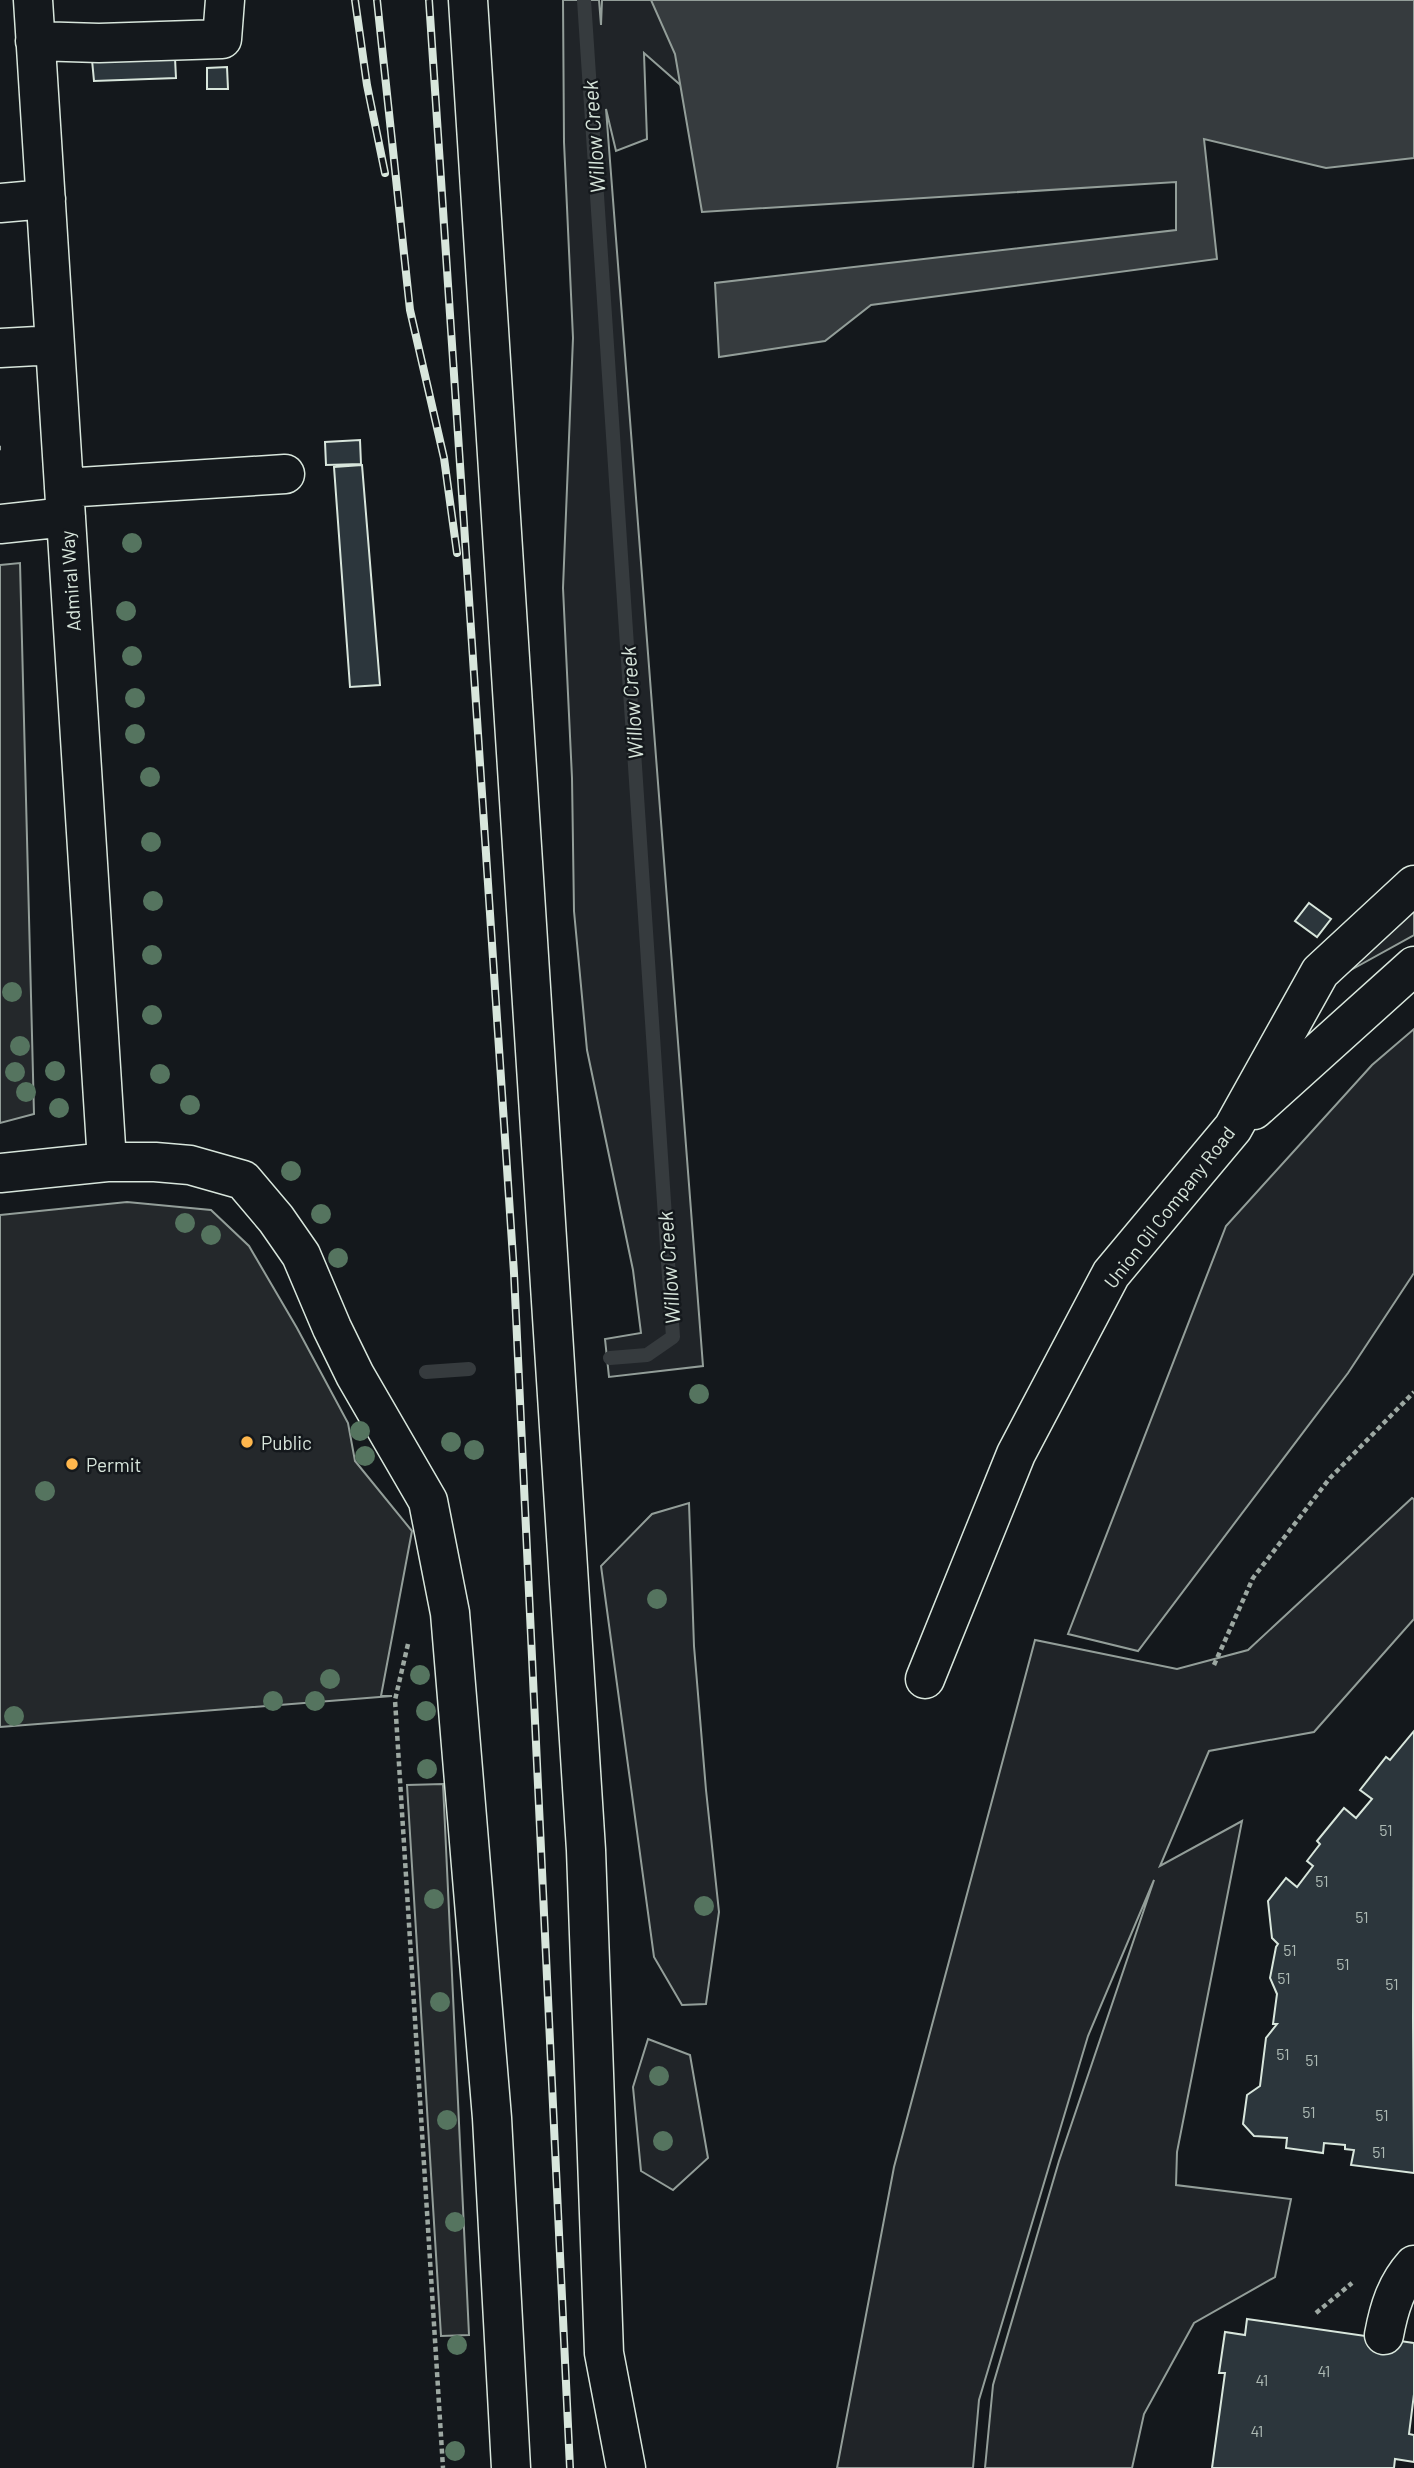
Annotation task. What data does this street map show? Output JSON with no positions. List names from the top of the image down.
{
  "streets": {
    "street": ["Admiral Way", "Union Oil Company Road"]
  },
  "water": ["Willow Creek"],
  "places": ["Public", "Permit"],
  "house_numbers": [
    "51",
    "51",
    "51",
    "51",
    "51",
    "51",
    "51",
    "51",
    "51",
    "51",
    "51",
    "51",
    "41",
    "41",
    "41"
  ]
}
